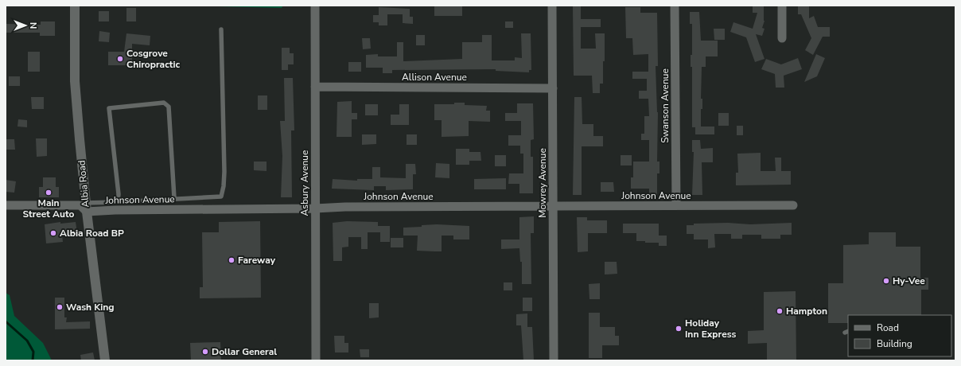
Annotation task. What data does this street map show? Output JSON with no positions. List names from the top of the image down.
{
  "streets": {
    "street": [
      "Allison Avenue",
      "Swanson Avenue",
      "Asbury Avenue",
      "Mowrey Avenue",
      "Albia Road",
      "Johnson Avenue"
    ]
  },
  "crossings": [
    ["Allison Avenue", "Asbury Avenue"],
    ["Allison Avenue", "Mowrey Avenue"],
    ["Swanson Avenue", "Johnson Avenue"],
    ["Asbury Avenue", "Johnson Avenue"],
    ["Mowrey Avenue", "Johnson Avenue"],
    ["Albia Road", "Johnson Avenue"]
  ],
  "places": [
    "Cosgrove Chiropractic",
    "Main Street Auto",
    "Albia Road BP",
    "Fareway",
    "Hy-Vee",
    "Wash King",
    "Hampton",
    "Holiday Inn Express",
    "Dollar General"
  ],
  "legend": ["Road", "Building"],
  "north": "right"
}
